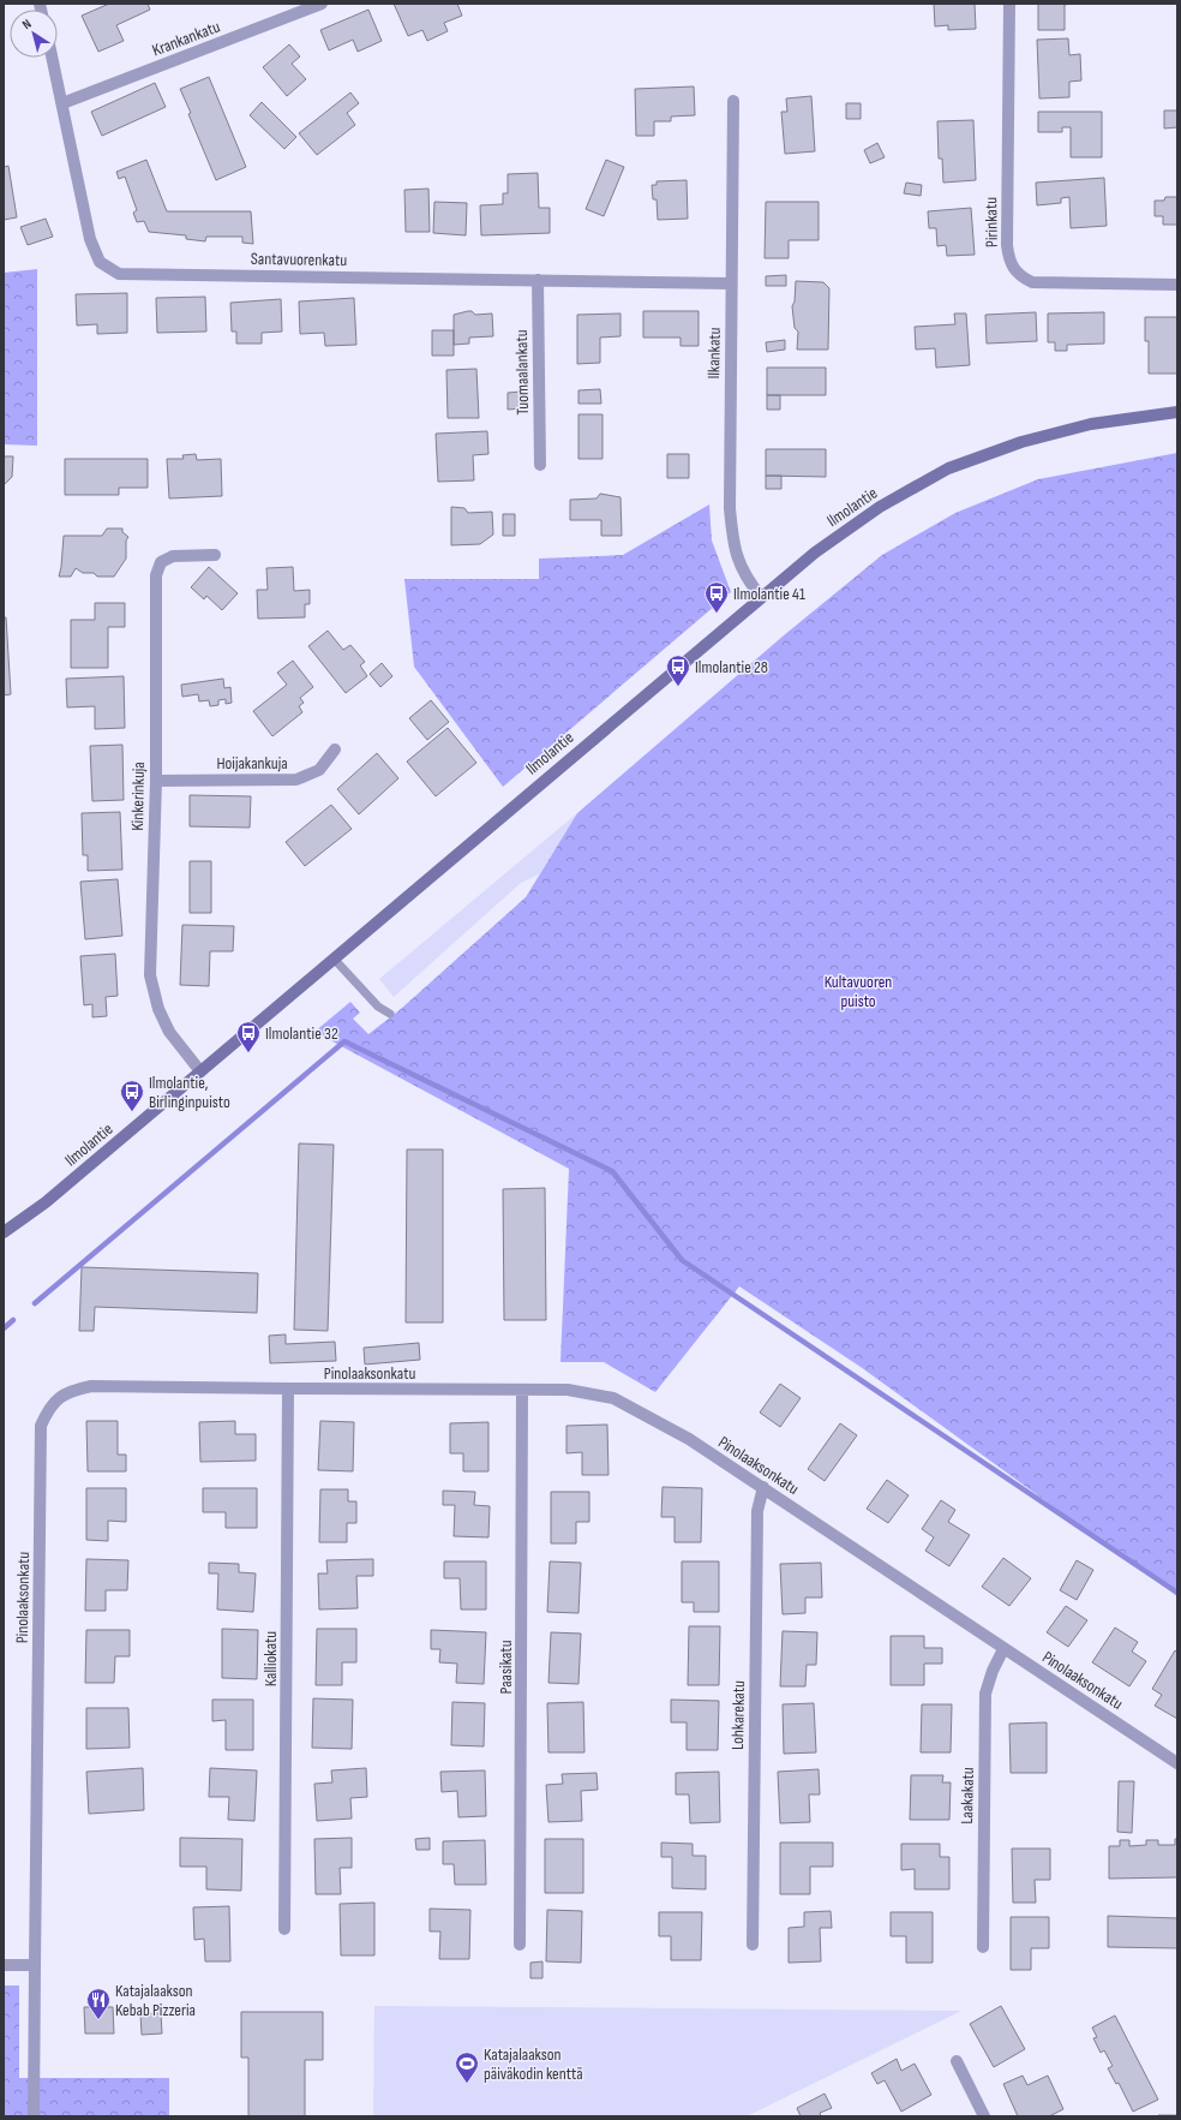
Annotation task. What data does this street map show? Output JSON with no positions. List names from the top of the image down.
{
  "streets": {
    "street": [
      "Krankankatu",
      "Pirinkatu",
      "Santavuorenkatu",
      "Ilkankatu",
      "Tuomaalankatu",
      "Ilmolantie",
      "Hoijakankuja",
      "Kinkerinkuja",
      "Pinolaaksonkatu",
      "Kalliokatu",
      "Paasikatu",
      "Lohkarekatu",
      "Laakakatu"
    ]
  },
  "crossings": [
    ["Krankankatu", "Santavuorenkatu"],
    ["Santavuorenkatu", "Ilkankatu"],
    ["Santavuorenkatu", "Tuomaalankatu"],
    ["Ilkankatu", "Ilmolantie"],
    ["Ilmolantie", "Kinkerinkuja"],
    ["Hoijakankuja", "Kinkerinkuja"],
    ["Pinolaaksonkatu", "Kalliokatu"],
    ["Pinolaaksonkatu", "Paasikatu"],
    ["Pinolaaksonkatu", "Lohkarekatu"],
    ["Pinolaaksonkatu", "Laakakatu"]
  ],
  "parks": ["Kultavuoren puisto"],
  "places": {
    "bus stop": [
      "Ilmolantie 41",
      "Ilmolantie 28",
      "Ilmolantie 32",
      "Ilmolantie, Birlinginpuisto"
    ],
    "restaurant": ["Katajalaakson Kebab Pizzeria"],
    "sports": ["Katajalaakson päiväkodin kenttä"]
  },
  "north": "top left"
}
